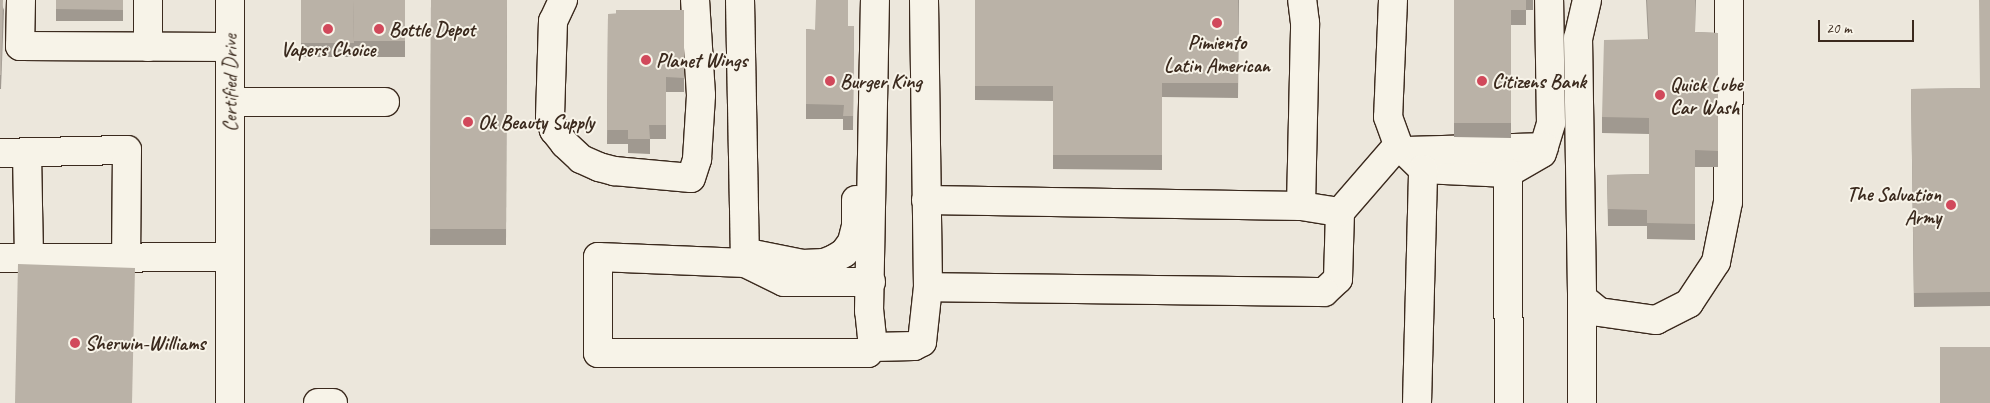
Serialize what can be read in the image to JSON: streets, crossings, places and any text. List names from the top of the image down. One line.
{"streets":{"street":["Certified Drive"]},"places":["Pimiento Latin American","Vapers Choice","Bottle Depot","Planet Wings","Burger King","Citizens Bank","Quick Lube Car Wash","Ok Beauty Supply","The Salvation Army","Sherwin-Williams"],"scale_bar":"20 m"}
